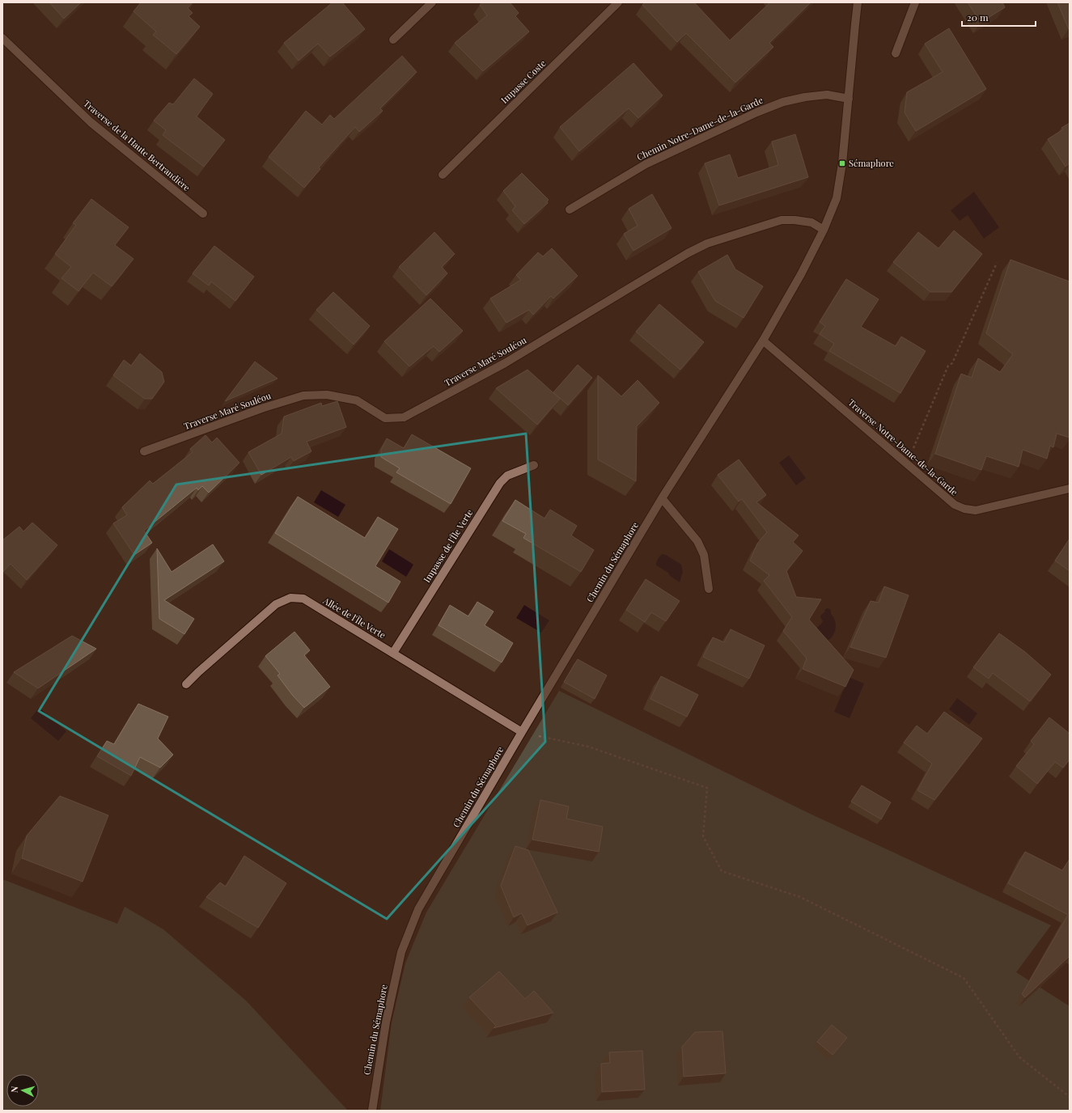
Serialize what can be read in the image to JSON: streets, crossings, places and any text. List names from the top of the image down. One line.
{"streets":{"street":["Impasse Coste","Chemin Notre-Dame-de-la-Garde","Traverse de la Haute Bertrandière","Traverse Maré Souléou","Traverse Notre-Dame-de-la-Garde","Impasse de l'Île Verte","Chemin du Sémaphore","Allée de l'Île Verte"]},"crossings":[["Traverse Notre-Dame-de-la-Garde","Chemin du Sémaphore"],["Impasse de l'Île Verte","Allée de l'Île Verte"],["Chemin du Sémaphore","Allée de l'Île Verte"]],"places":{"transit":["Sémaphore"]},"scale_bar":"20 m","north":"left"}
